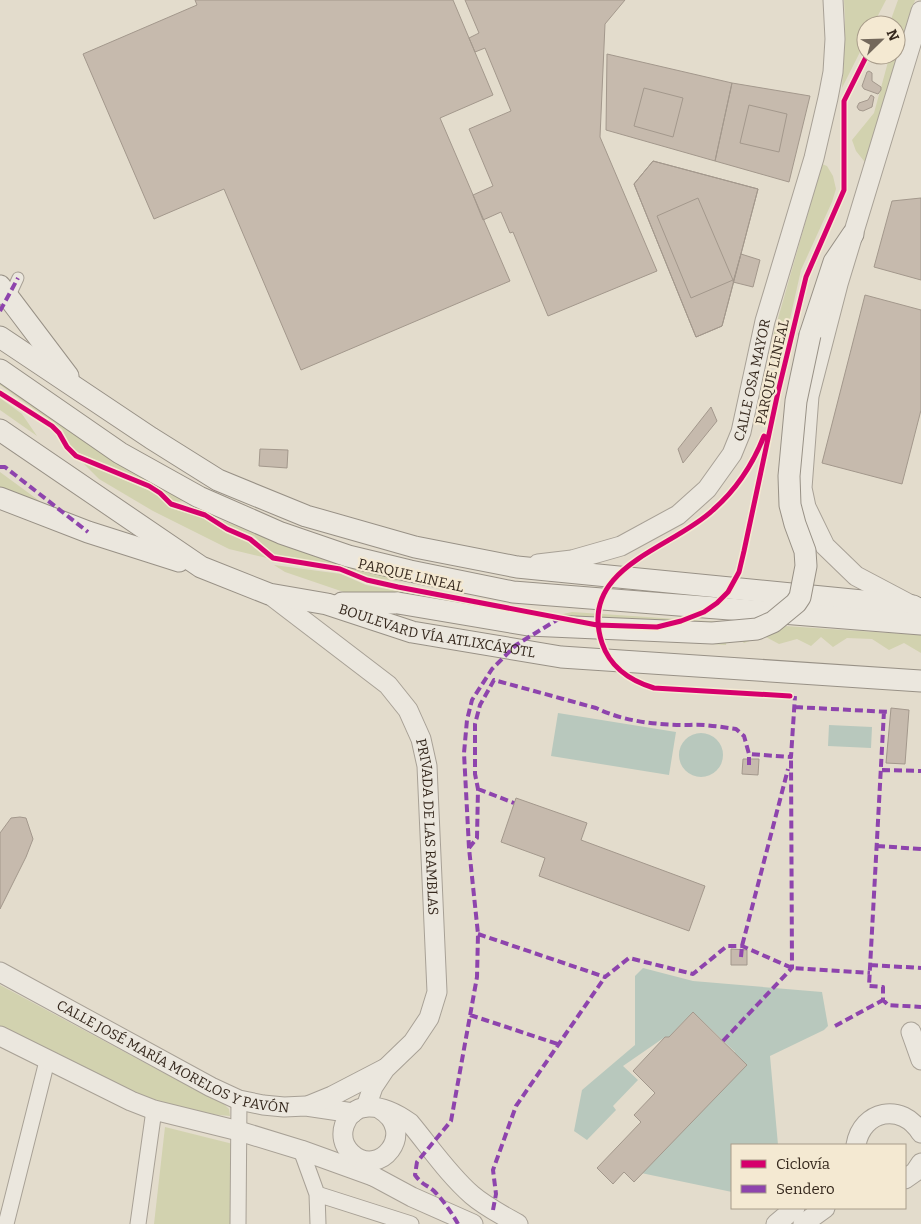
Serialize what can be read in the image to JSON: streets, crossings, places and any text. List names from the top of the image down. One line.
{"streets":{"main road":["BOULEVARD VÍA ATLIXCÁYOTL"],"street":["CALLE OSA MAYOR","PRIVADA DE LAS RAMBLAS","CALLE JOSÉ MARÍA MORELOS Y PAVÓN"],"cycle path":["PARQUE LINEAL"]},"crossings":[["BOULEVARD VÍA ATLIXCÁYOTL","PRIVADA DE LAS RAMBLAS"],["PRIVADA DE LAS RAMBLAS","CALLE JOSÉ MARÍA MORELOS Y PAVÓN"]],"legend":["Ciclovía","Sendero"],"north":"top right"}
